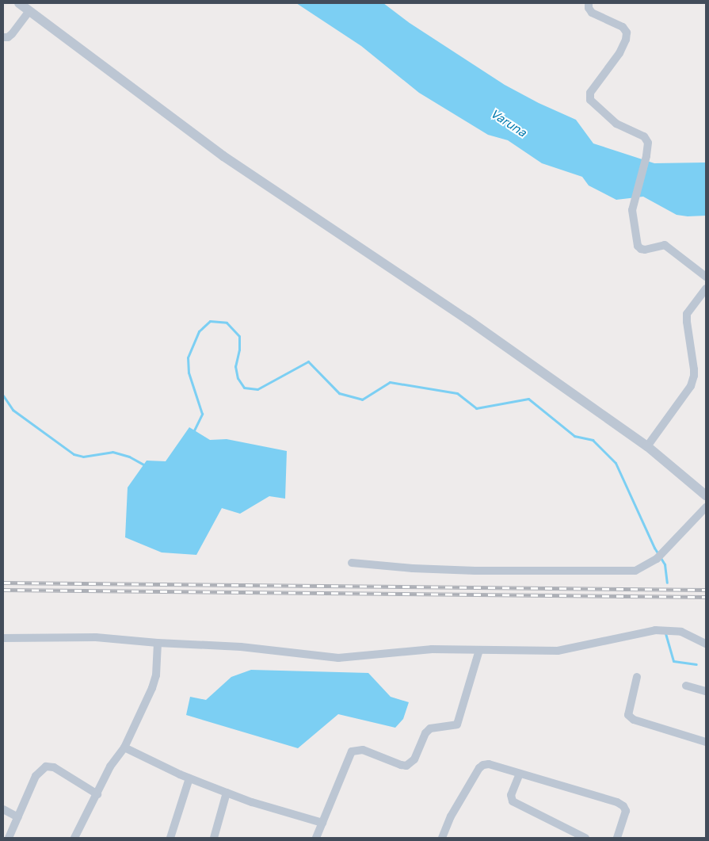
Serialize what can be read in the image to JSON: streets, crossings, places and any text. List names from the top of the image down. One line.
{"water":["Varuna"]}
